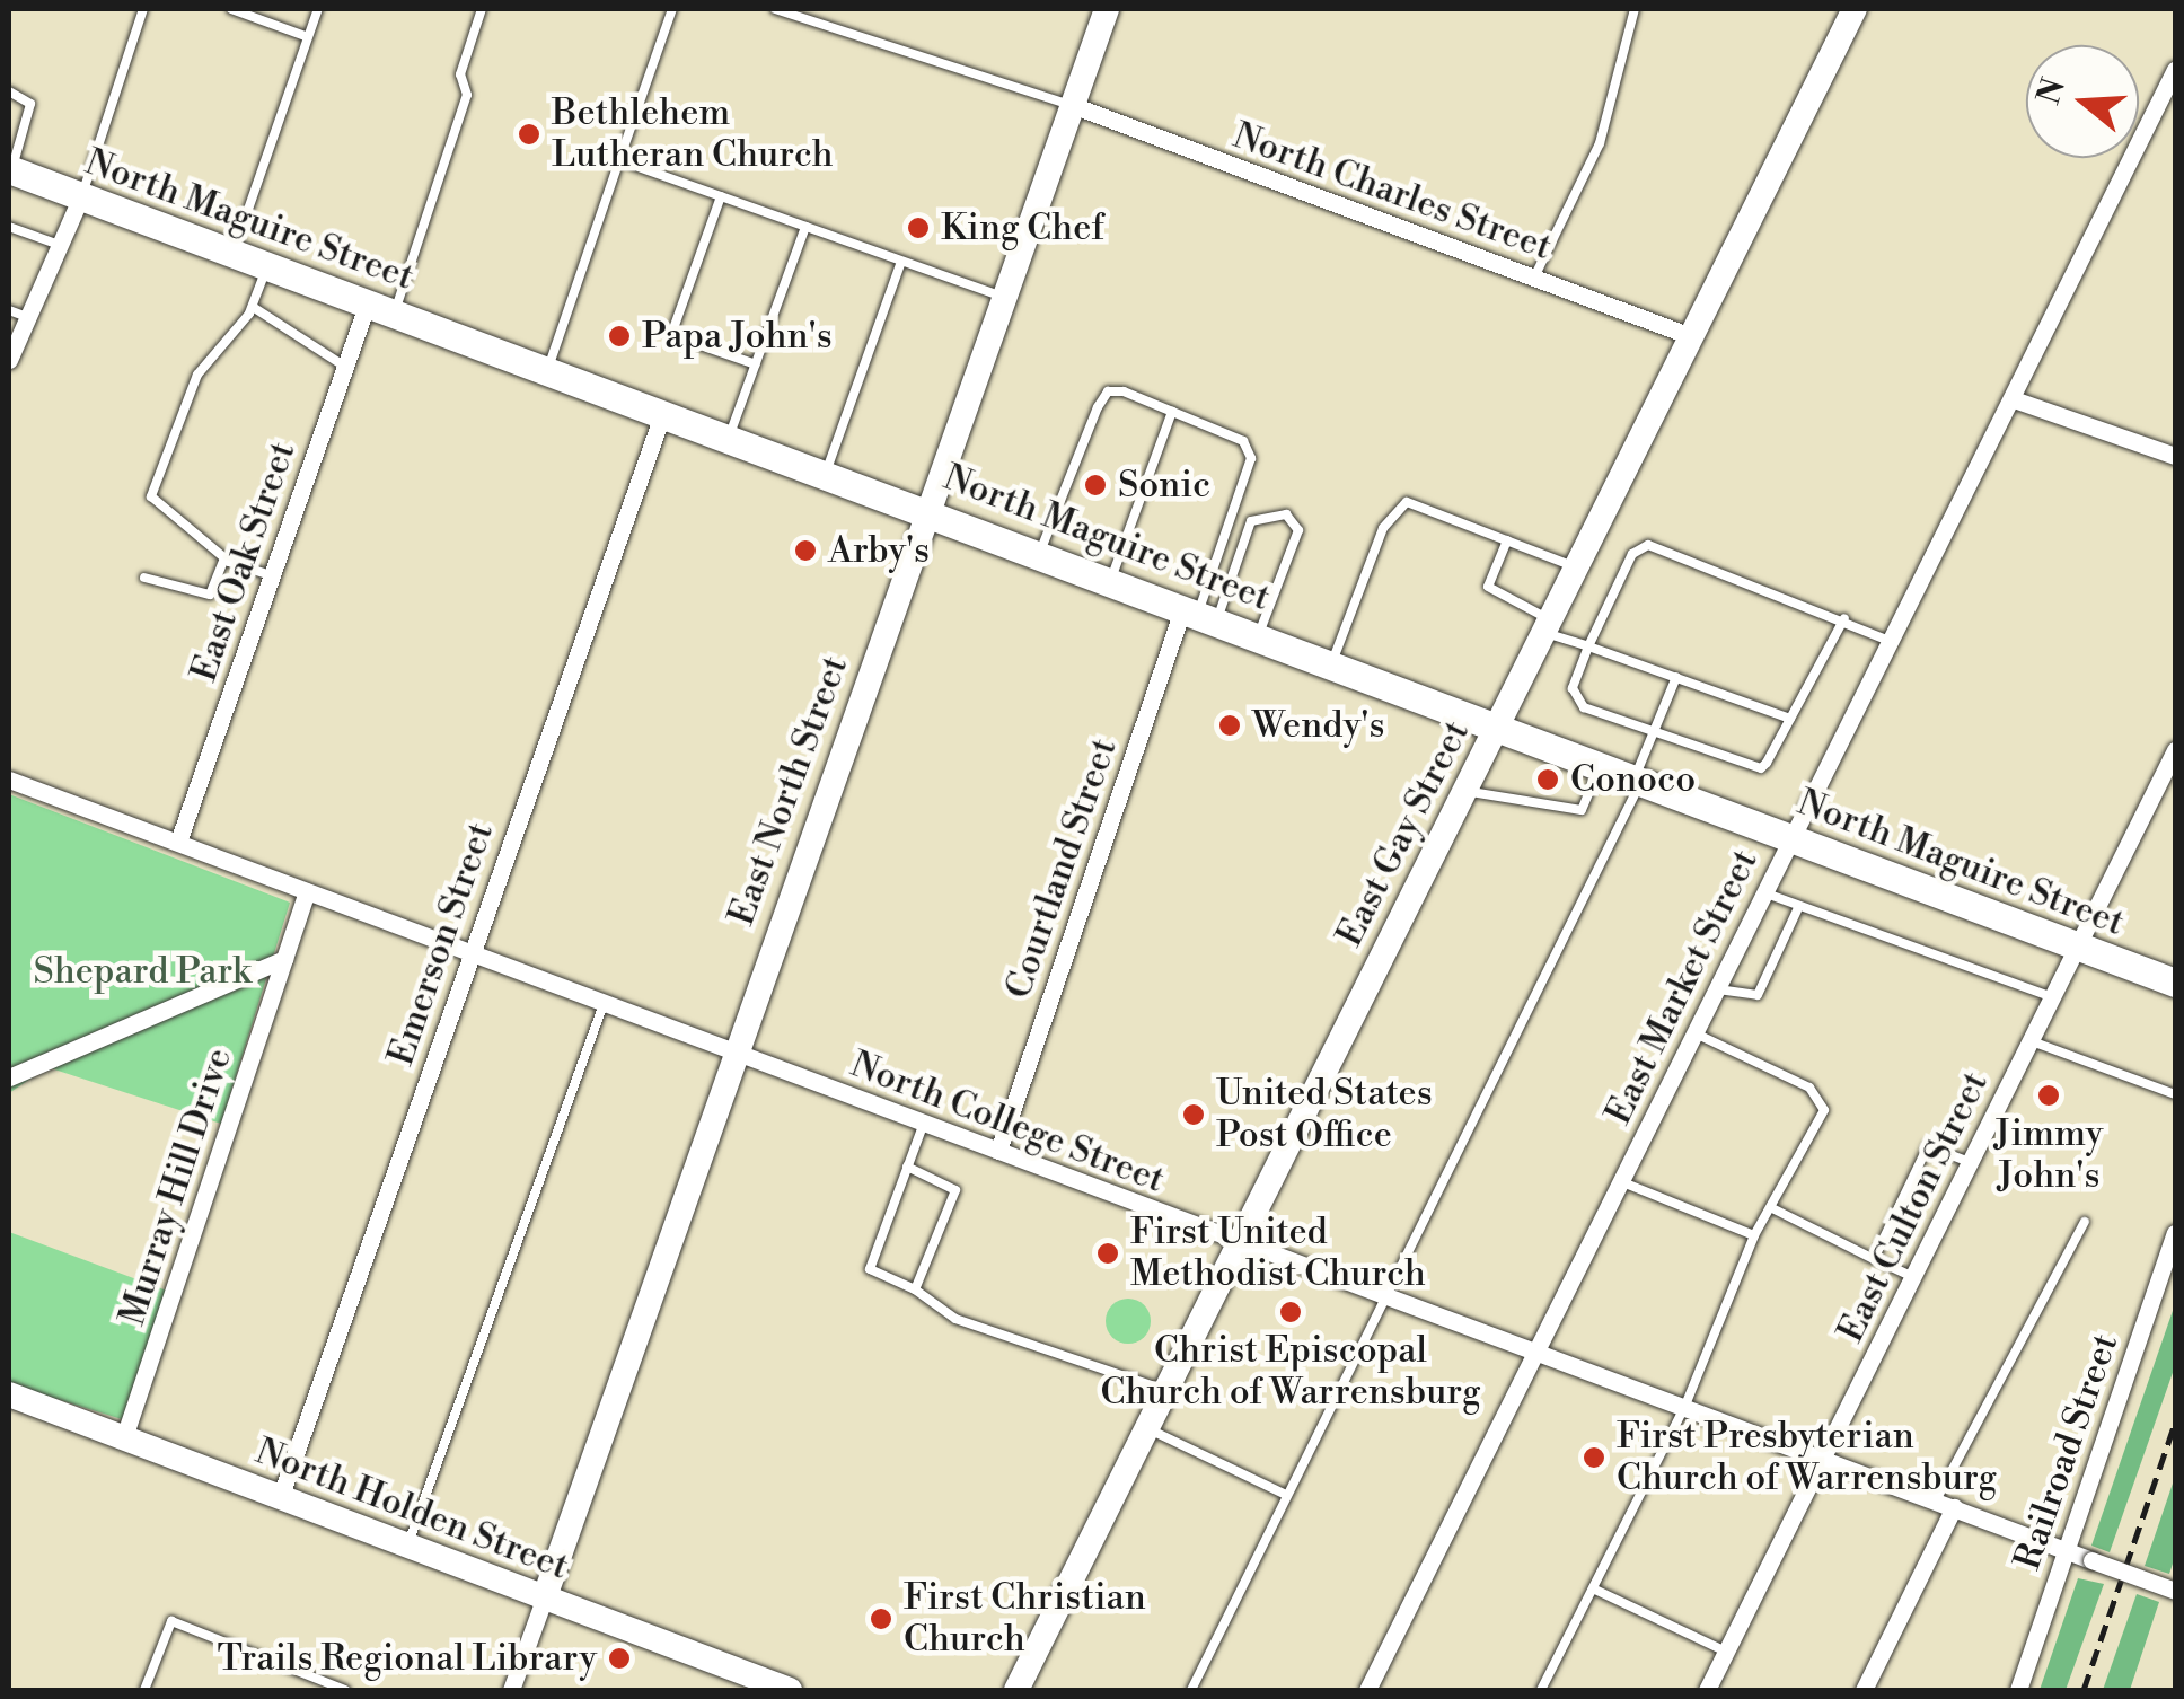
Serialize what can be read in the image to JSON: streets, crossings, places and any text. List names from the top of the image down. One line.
{"streets":{"main road":["North Maguire Street","East North Street","East Gay Street","North Holden Street"],"street":["North Charles Street","East Oak Street","Courtland Street","Emerson Street","East Market Street","North College Street","Murray Hill Drive","East Culton Street","Railroad Street"]},"crossings":[["North Charles Street","East North Street"],["North Charles Street","East Gay Street"],["North Maguire Street","East Oak Street"],["North Maguire Street","East North Street"],["North Maguire Street","East Gay Street"],["North Maguire Street","Courtland Street"],["North Maguire Street","Emerson Street"],["North Maguire Street","East Market Street"],["North Maguire Street","East Culton Street"],["East Oak Street","North College Street"],["East North Street","North College Street"],["East North Street","North Holden Street"],["East Gay Street","North College Street"],["Courtland Street","North College Street"],["Emerson Street","North College Street"],["Emerson Street","North Holden Street"],["East Market Street","North College Street"],["North College Street","Murray Hill Drive"],["North College Street","East Culton Street"],["North College Street","Railroad Street"],["Murray Hill Drive","North Holden Street"]],"parks":["Shepard Park"],"places":["Bethlehem Lutheran Church","King Chef","Papa John's","Sonic","Arby's","Wendy's","Conoco","Jimmy John's","United States Post Office","First United Methodist Church","Christ Episcopal Church of Warrensburg","First Presbyterian Church of Warrensburg","First Christian Church","Trails Regional Library"],"north":"left"}
